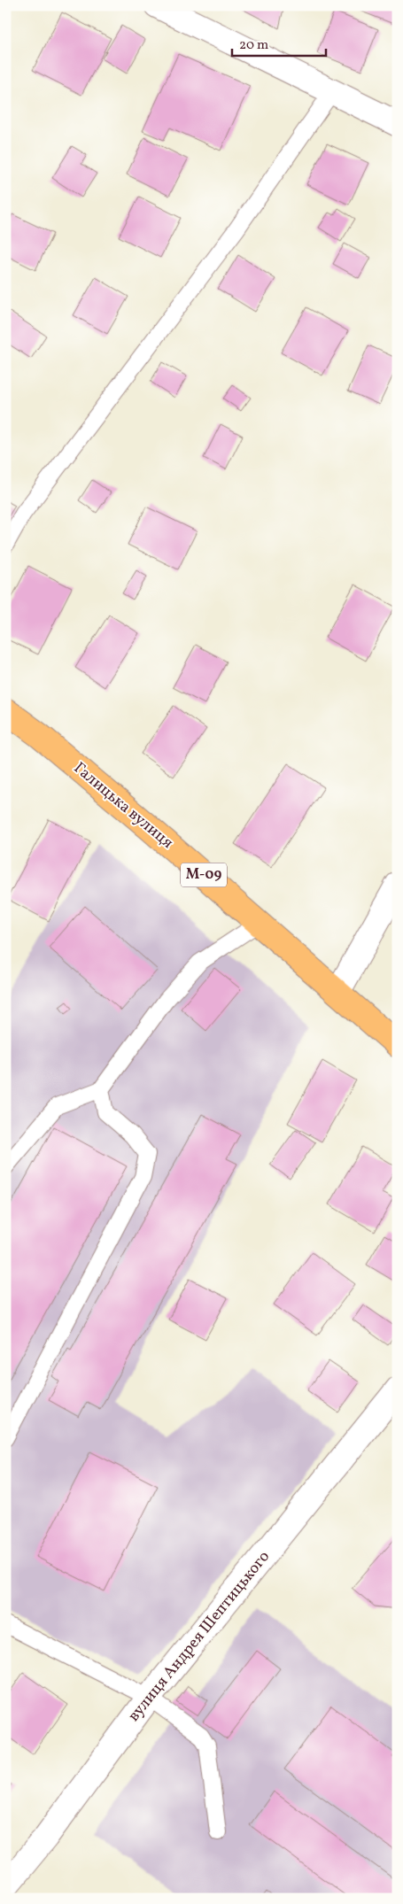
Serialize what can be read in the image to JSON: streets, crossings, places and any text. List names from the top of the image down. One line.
{"streets":{"main road":["Галицька вулиця","М-09"],"street":["вулиця Андрея Шептицького"]},"scale_bar":"20 m"}
